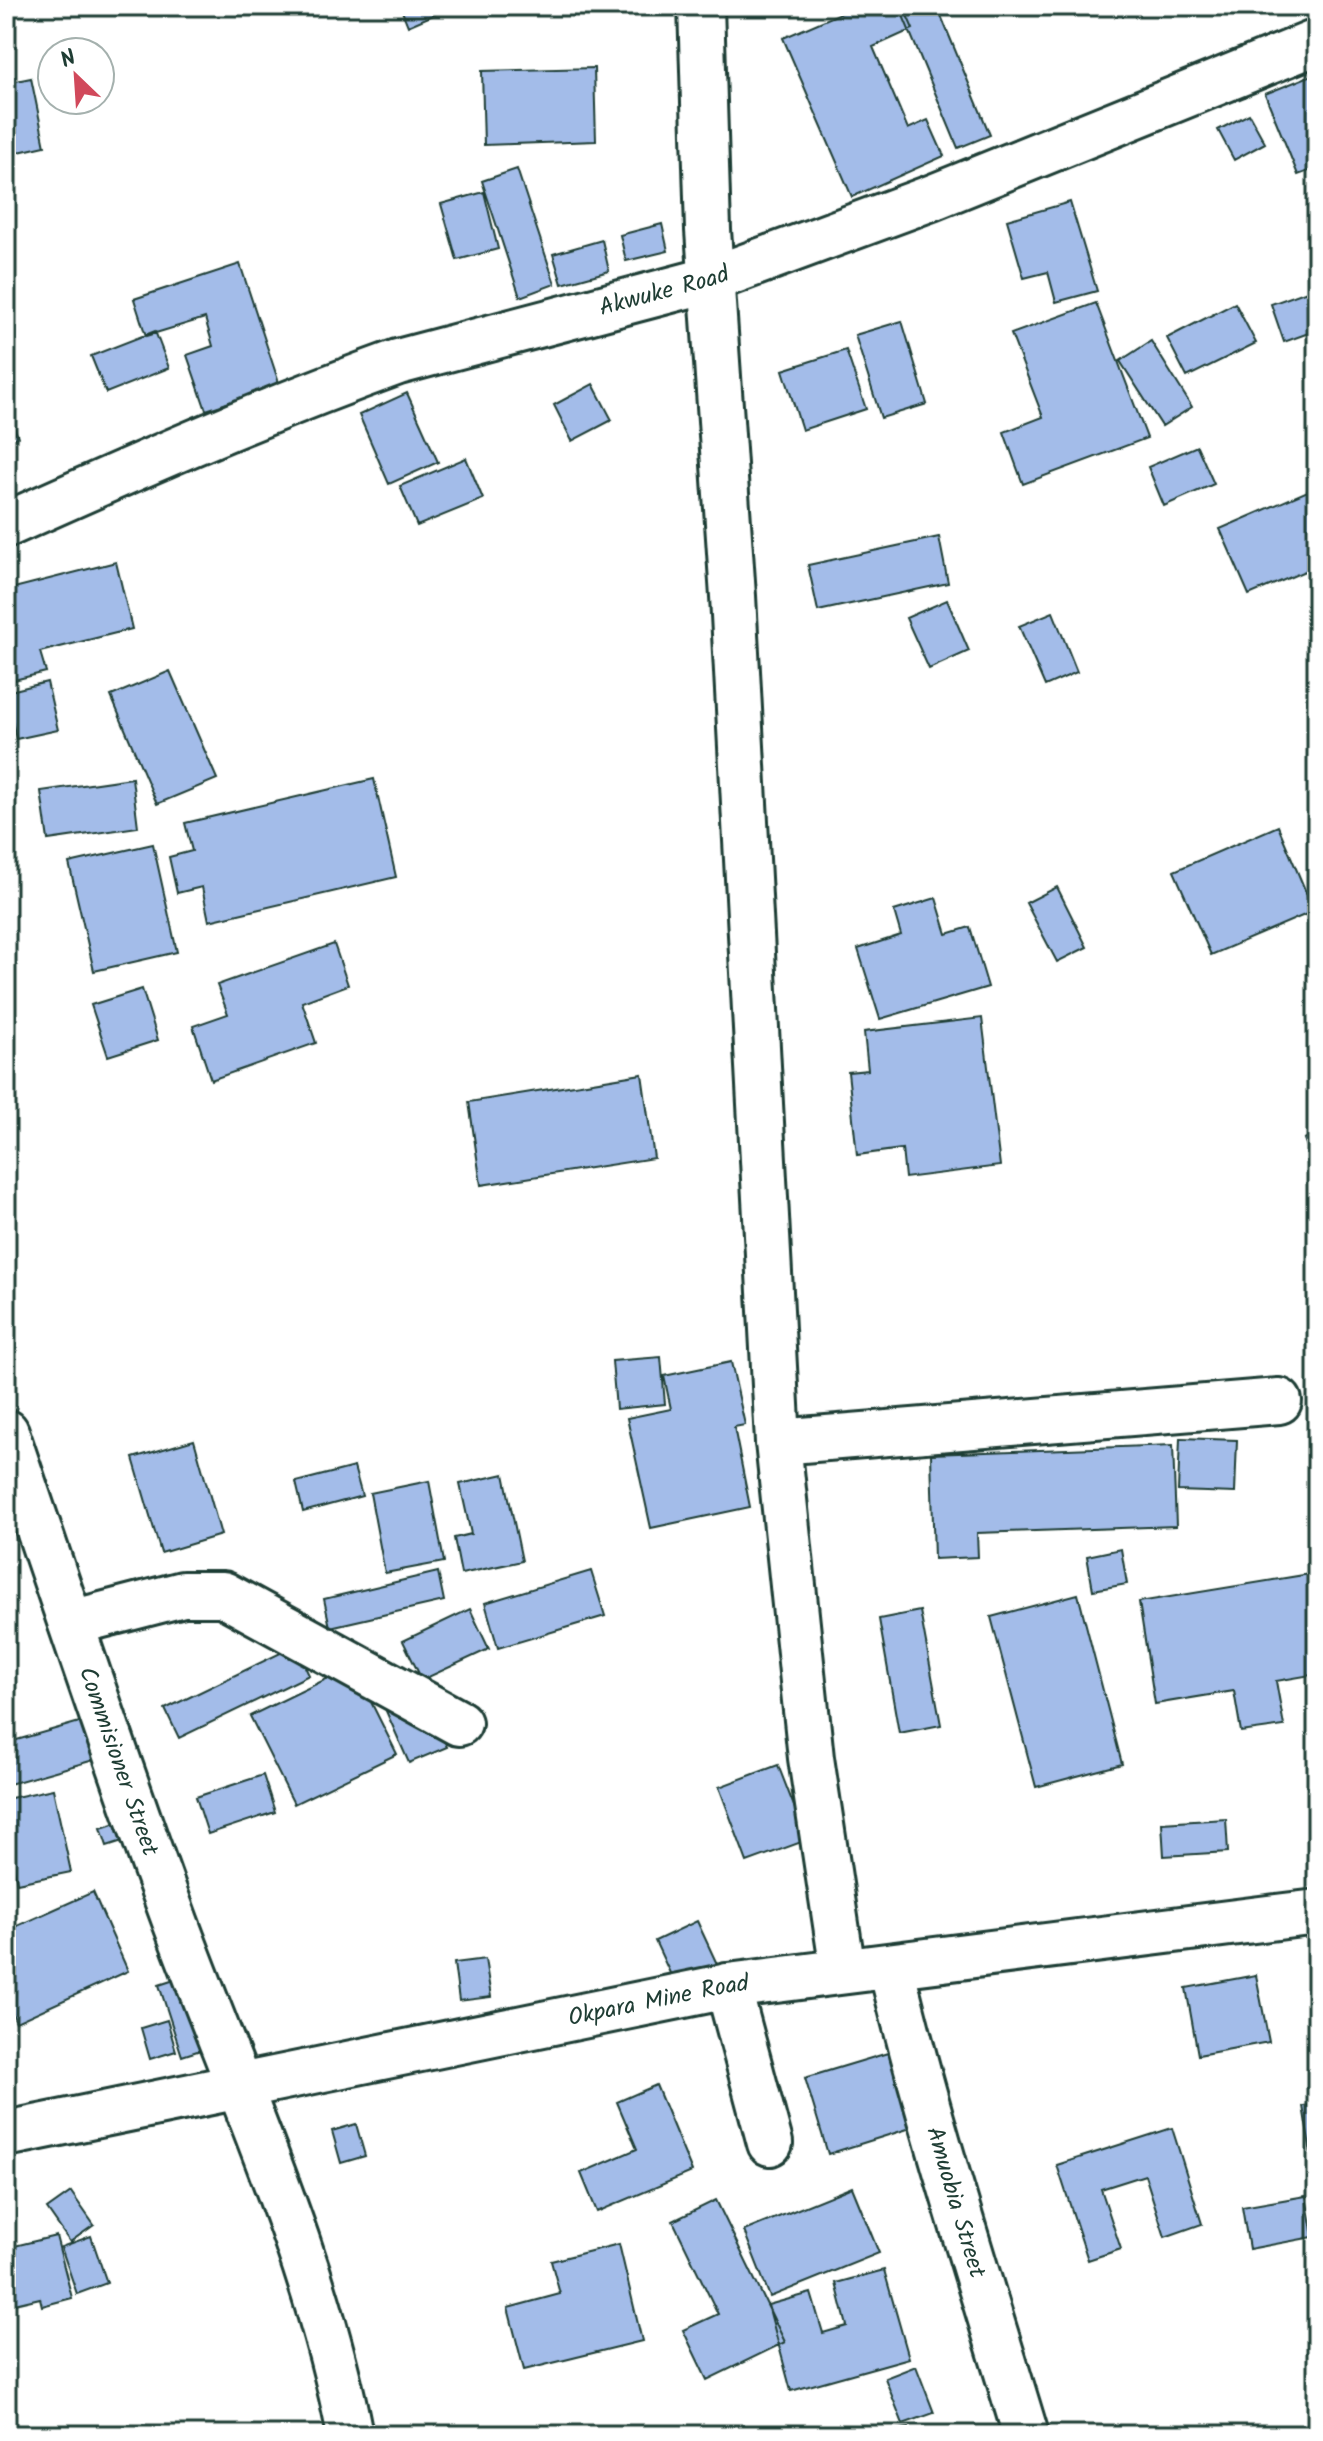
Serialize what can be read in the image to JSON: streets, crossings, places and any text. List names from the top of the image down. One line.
{"streets":{"street":["Akwuke Road","Commisioner Street","Okpara Mine Road","Amuobia Street"]},"crossings":[["Commisioner Street","Okpara Mine Road"],["Okpara Mine Road","Amuobia Street"]],"north":"top left"}
